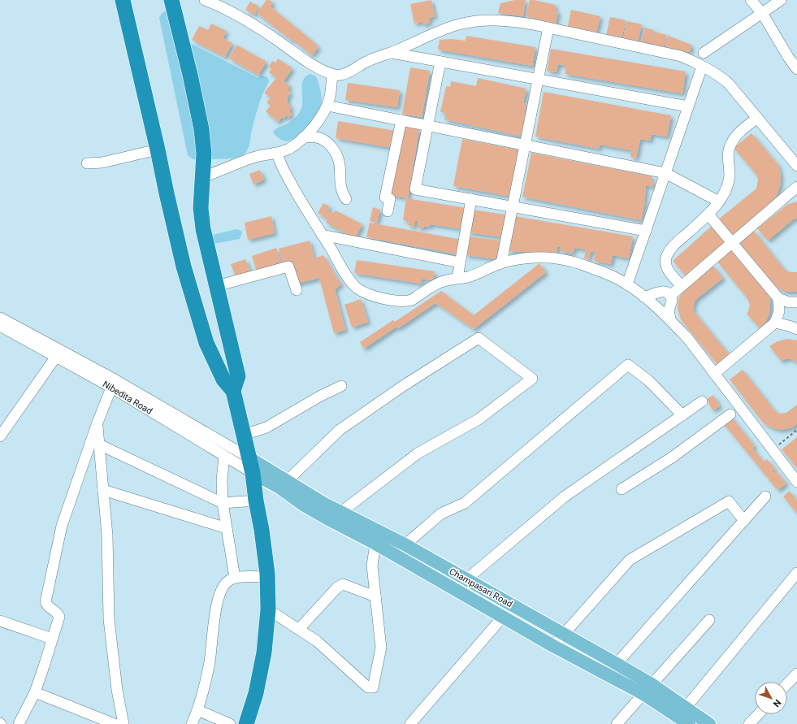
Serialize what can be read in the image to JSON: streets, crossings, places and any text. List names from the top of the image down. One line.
{"streets":{"main road":["Champasari Road"],"street":["Nibedita Road"]},"crossings":[["Nibedita Road","Champasari Road"]],"north":"bottom right"}
